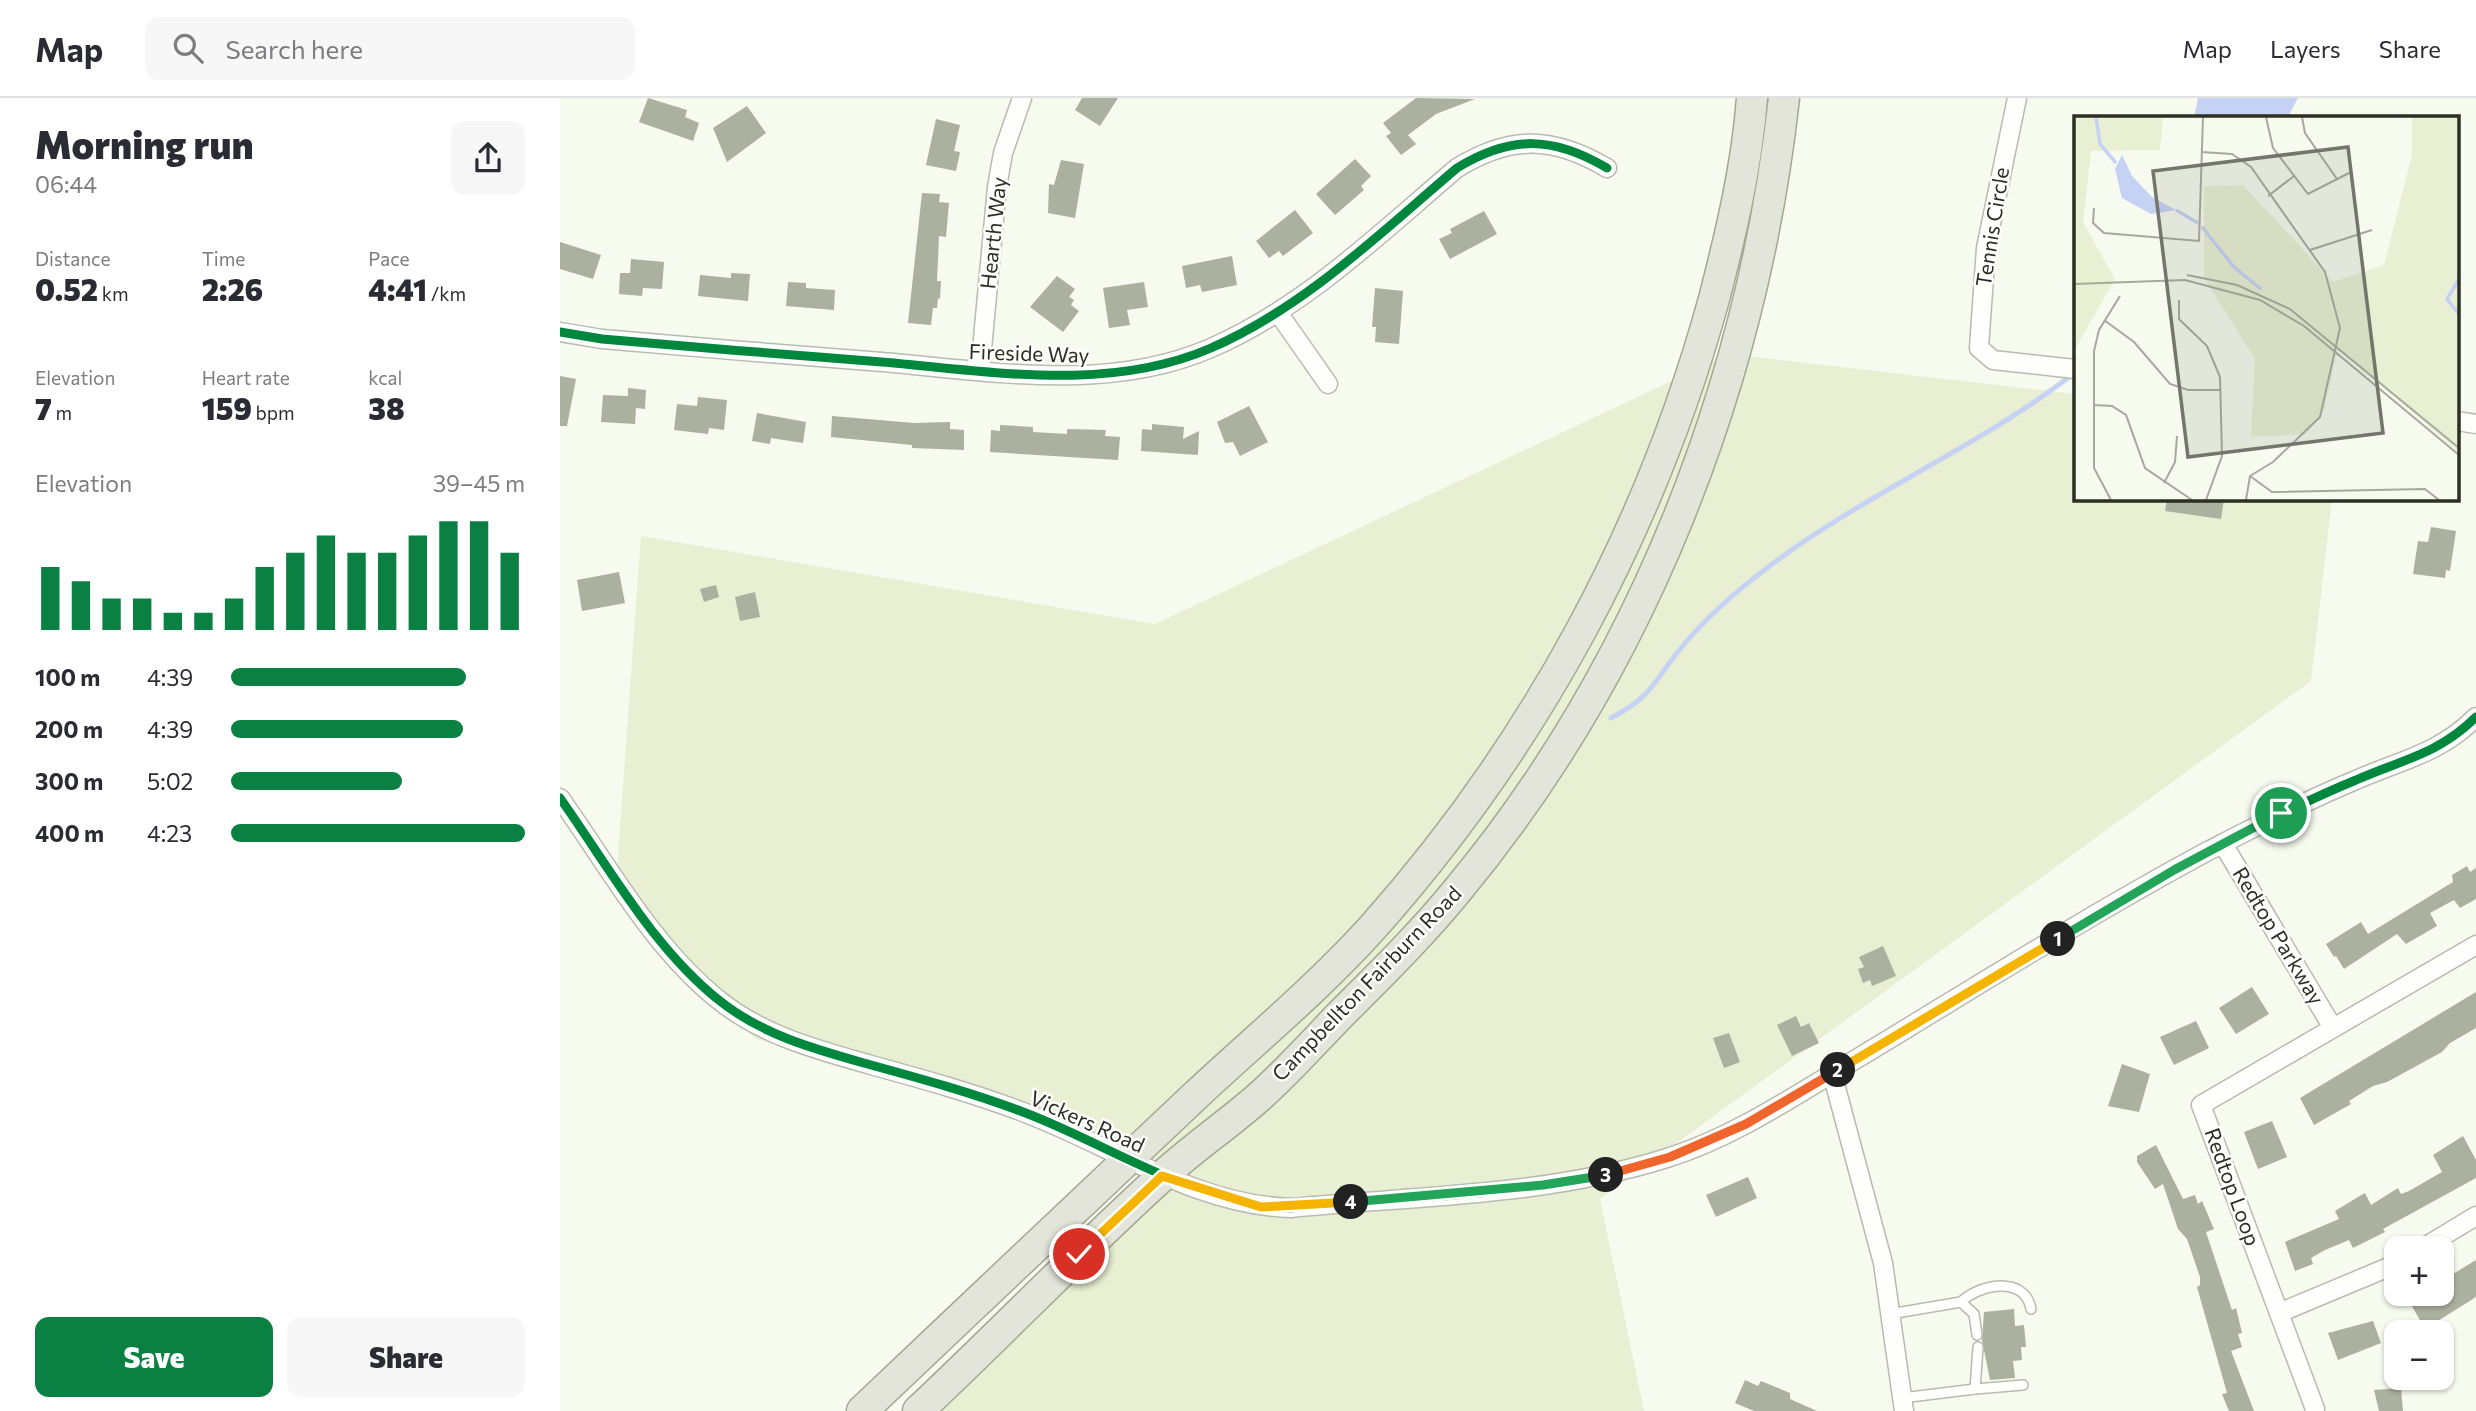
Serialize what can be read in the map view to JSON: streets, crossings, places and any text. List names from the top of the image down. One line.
{"streets":{"main road":["Campbellton Fairburn Road"],"street":["Tennis Circle","Hearth Way","Fireside Way","Redtop Parkway","Vickers Road","Redtop Loop"]},"crossings":[["Hearth Way","Fireside Way"],["Redtop Parkway","Vickers Road"],["Redtop Parkway","Redtop Loop"],["Campbellton Fairburn Road","Vickers Road"]],"page":{"header":"Map","search":"Search here","nav":["Map","Layers","Share"],"heading":["Morning run","06:44"],"stats":[["Distance","0.52 km"],["Time","2:26"],["Pace","4:41 /km"],["Elevation","7 m"],["Heart rate","159 bpm"],["kcal","38"]],"chart":["Elevation","39–45 m"],"list":[{"name":"100 m","note":"4:39"},{"name":"200 m","note":"4:39"},{"name":"300 m","note":"5:02"},{"name":"400 m","note":"4:23"}],"pins":["1","2","3","4"],"map_buttons":["+","−"],"buttons":["Save","Share"]}}
